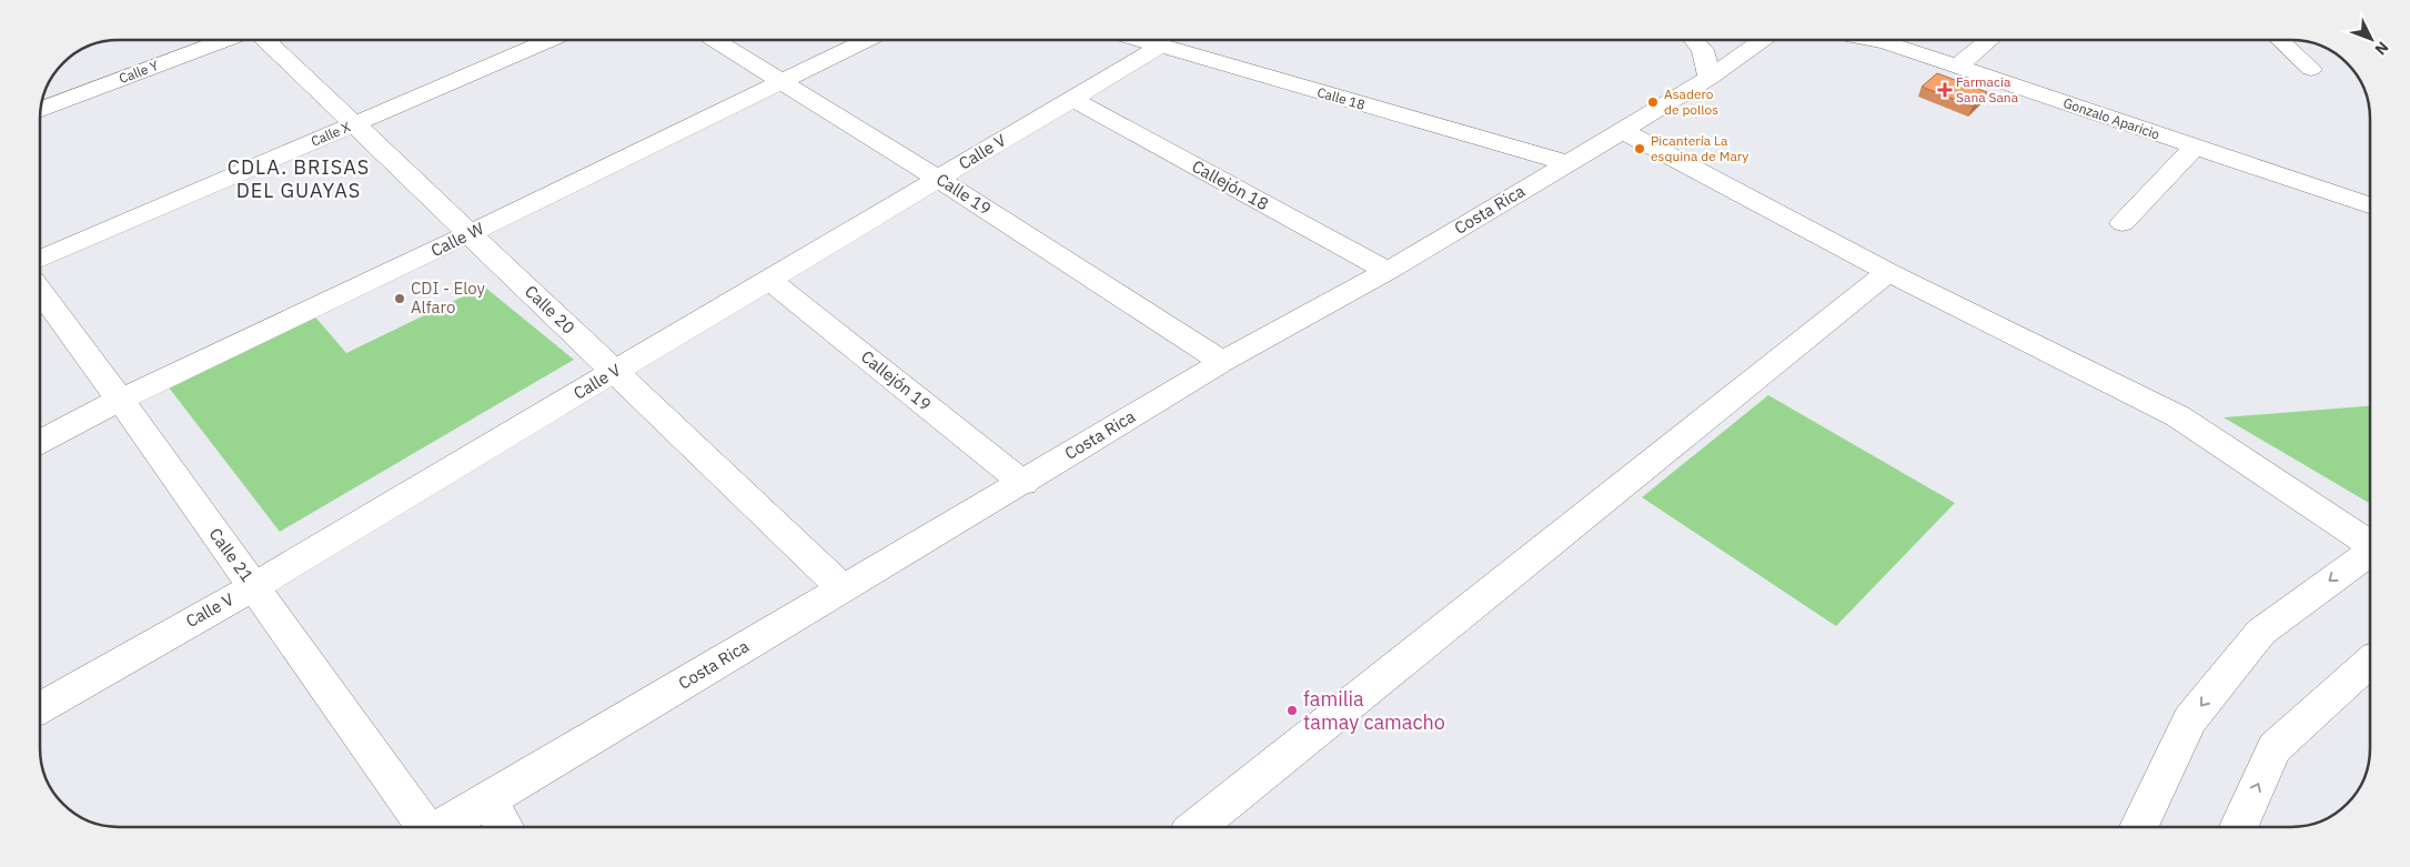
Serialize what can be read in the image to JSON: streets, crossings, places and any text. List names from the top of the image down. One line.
{"streets":{"street":["Calle Y","Calle 18","Gonzalo Aparicio","Calle X","Calle V","Callejón 18","Calle 19","Costa Rica","Calle W","Calle 20","Callejón 19","Calle 21"]},"crossings":[["Calle 18","Calle V"],["Calle 18","Costa Rica"],["Calle X","Calle 20"],["Calle V","Callejón 18"],["Calle V","Calle 19"],["Calle V","Calle 20"],["Calle V","Callejón 19"],["Calle V","Calle 21"],["Callejón 18","Costa Rica"],["Calle 19","Costa Rica"],["Calle 19","Calle W"],["Costa Rica","Calle 20"],["Costa Rica","Callejón 19"],["Calle W","Calle 20"],["Calle W","Calle 21"]],"districts":["CDLA. BRISAS DEL GUAYAS"],"places":{"health":["Farmacia Sana Sana"],"other":["Asadero de pollos","Picantería La esquina de Mary","CDI - Eloy Alfaro","familia tamay camacho"]},"north":"bottom right"}
